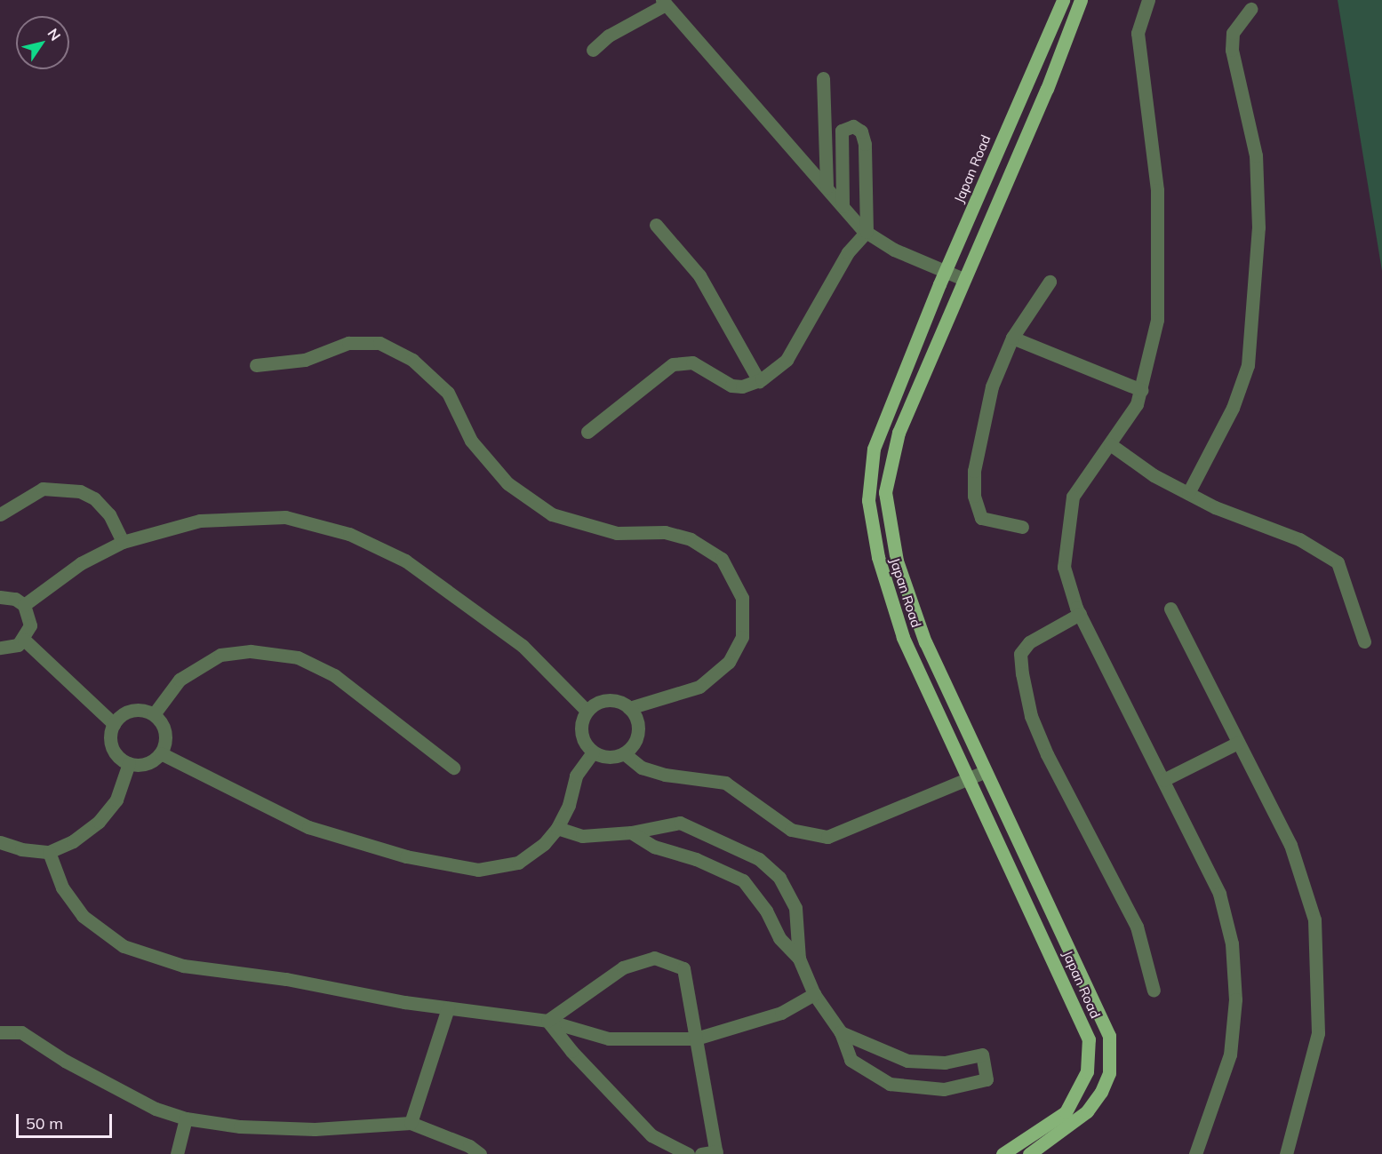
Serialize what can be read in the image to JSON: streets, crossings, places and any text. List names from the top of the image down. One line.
{"streets":{"main road":["Japan Road"]},"scale_bar":"50 m","north":"top right"}
